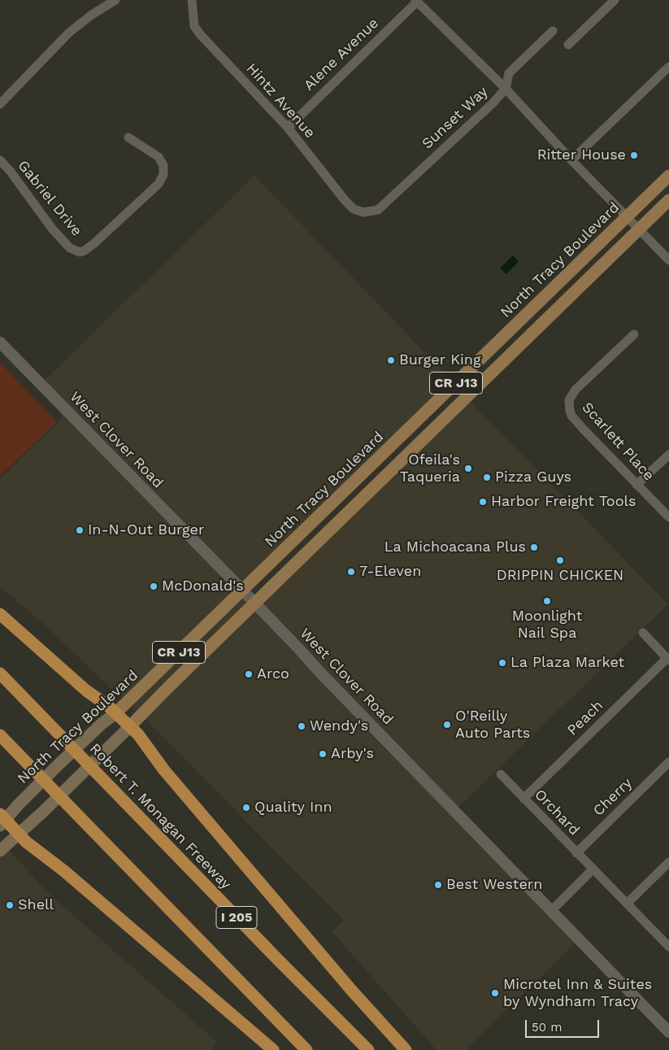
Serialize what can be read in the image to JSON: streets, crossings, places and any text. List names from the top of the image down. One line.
{"streets":{"highway":["Robert T. Monagan Freeway","I 205"],"main road":["North Tracy Boulevard","CR J13"],"street":["Alene Avenue","Hintz Avenue","Sunset Way","Gabriel Drive","West Clover Road","Scarlett Place","Peach","Cherry","Orchard"]},"crossings":[["Alene Avenue","Hintz Avenue"],["Hintz Avenue","Sunset Way"],["North Tracy Boulevard","West Clover Road"],["CR J13","West Clover Road"],["Peach","Orchard"],["Cherry","Orchard"]],"places":["Ritter House","Burger King","Ofeila's Taqueria","Pizza Guys","Harbor Freight Tools","In-N-Out Burger","La Michoacana Plus","DRIPPIN CHICKEN","7-Eleven","McDonald's","Moonlight Nail Spa","La Plaza Market","Arco","O'Reilly Auto Parts","Wendy's","Arby's","Quality Inn","Best Western","Shell","Microtel Inn & Suites by Wyndham Tracy"],"scale_bar":"50 m"}
